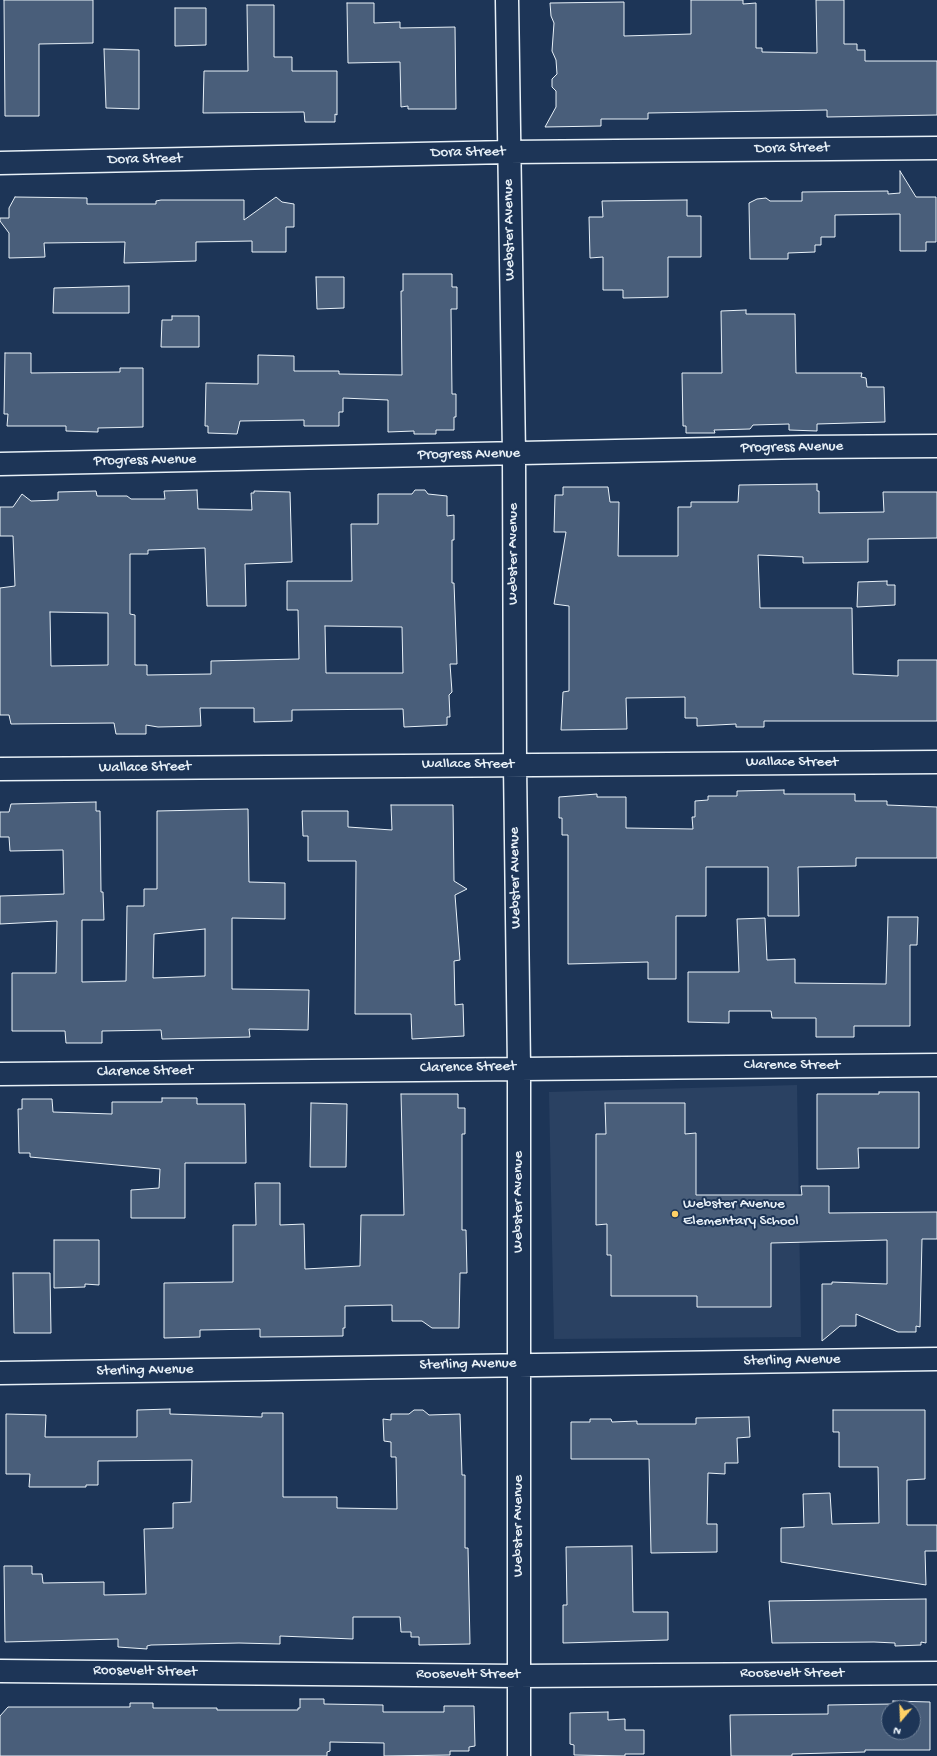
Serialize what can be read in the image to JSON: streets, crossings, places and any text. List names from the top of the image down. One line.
{"streets":{"street":["Dora Street","Webster Avenue","Progress Avenue","Wallace Street","Clarence Street","Sterling Avenue","Roosevelt Street"]},"crossings":[["Dora Street","Webster Avenue"],["Webster Avenue","Progress Avenue"],["Webster Avenue","Wallace Street"],["Webster Avenue","Clarence Street"],["Webster Avenue","Sterling Avenue"],["Webster Avenue","Roosevelt Street"]],"places":["Webster Avenue Elementary School"],"north":"bottom"}
